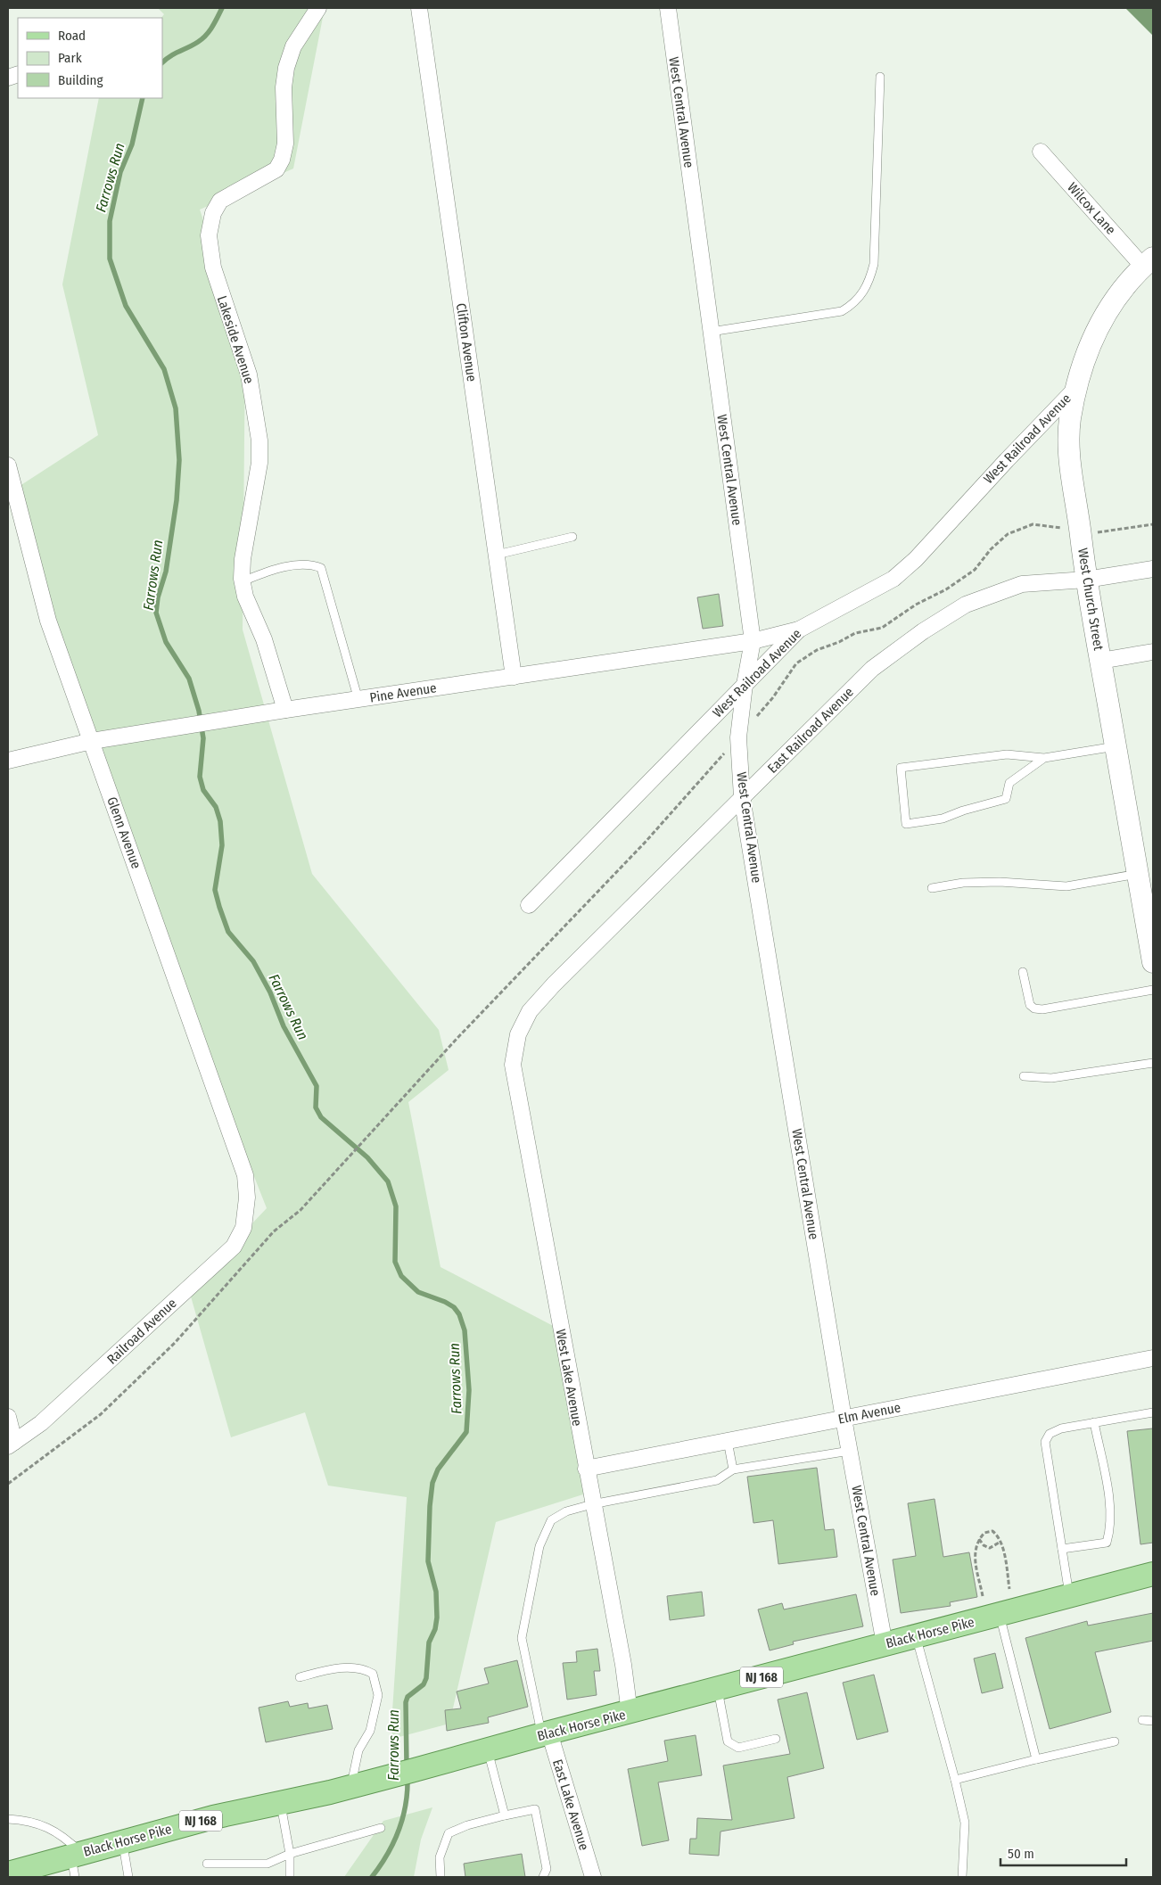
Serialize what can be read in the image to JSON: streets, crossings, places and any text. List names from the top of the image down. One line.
{"streets":{"main road":["West Church Street","Black Horse Pike","NJ 168"],"street":["West Central Avenue","Wilcox Lane","Lakeside Avenue","Clifton Avenue","West Railroad Avenue","Pine Avenue","East Railroad Avenue","Glenn Avenue","Railroad Avenue","West Lake Avenue","Elm Avenue","East Lake Avenue"]},"crossings":[["West Central Avenue","West Railroad Avenue"],["West Central Avenue","Pine Avenue"],["West Central Avenue","East Railroad Avenue"],["West Central Avenue","Elm Avenue"],["West Central Avenue","Black Horse Pike"],["Wilcox Lane","West Church Street"],["Lakeside Avenue","Pine Avenue"],["Clifton Avenue","Pine Avenue"],["West Railroad Avenue","West Church Street"],["West Railroad Avenue","Pine Avenue"],["West Church Street","East Railroad Avenue"],["Pine Avenue","Glenn Avenue"],["East Railroad Avenue","West Lake Avenue"],["Glenn Avenue","Railroad Avenue"],["West Lake Avenue","Elm Avenue"],["West Lake Avenue","Black Horse Pike"],["Black Horse Pike","East Lake Avenue"]],"water":["Farrows Run"],"legend":["Road","Park","Building"],"scale_bar":"50 m"}
